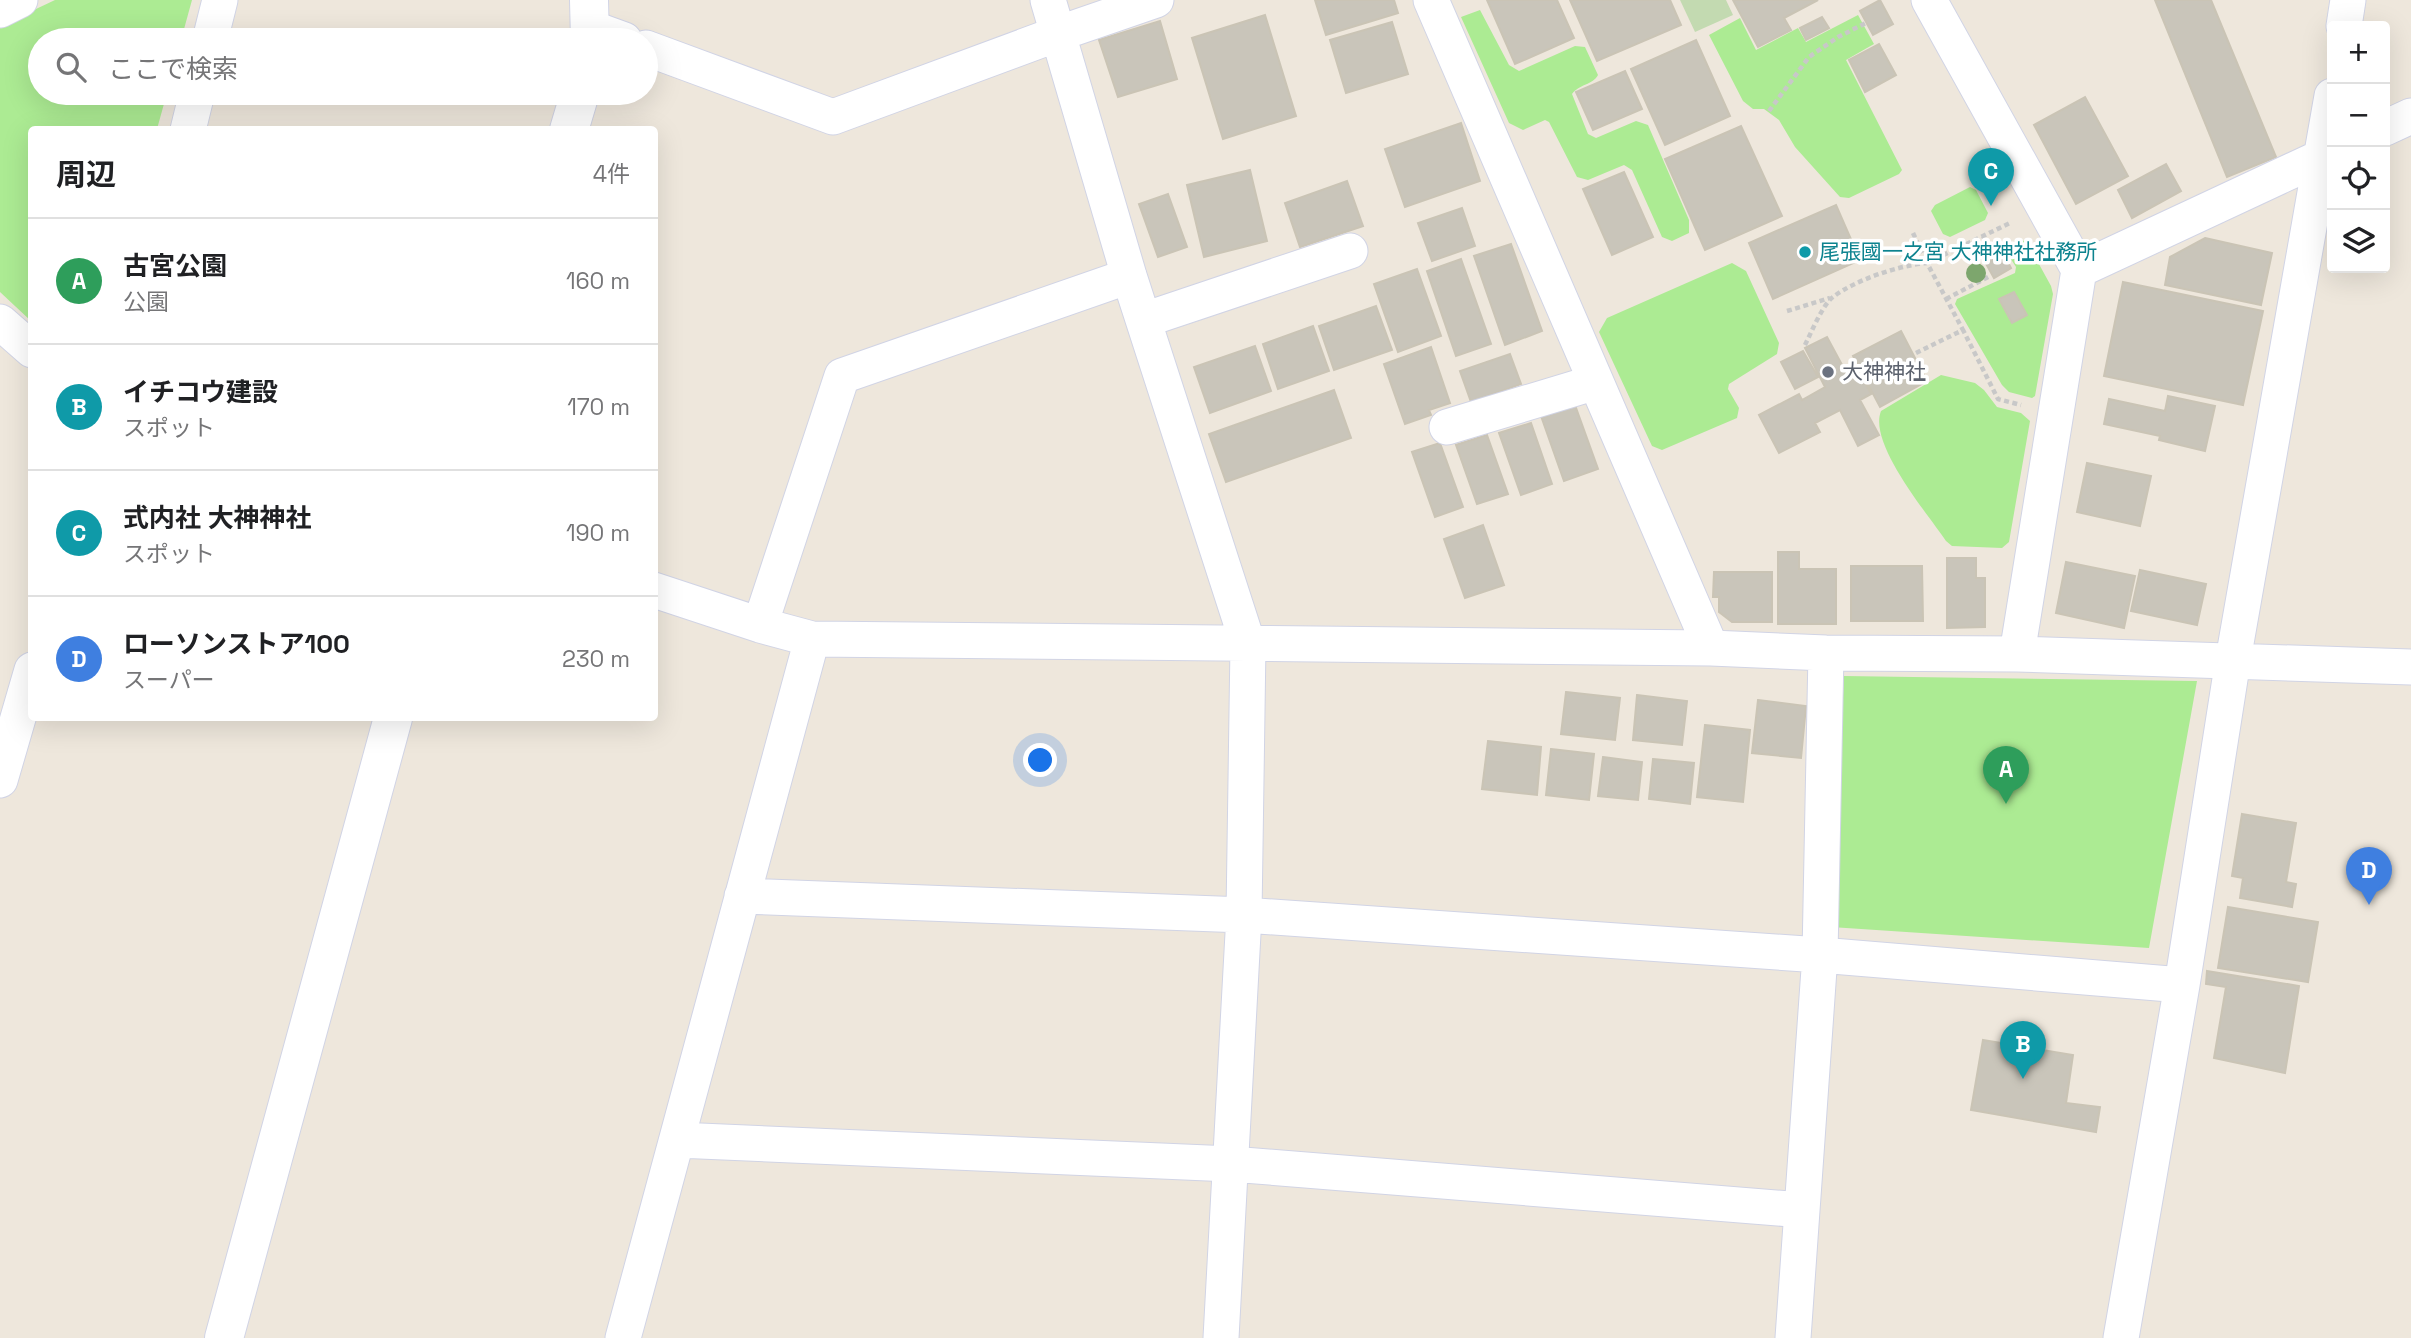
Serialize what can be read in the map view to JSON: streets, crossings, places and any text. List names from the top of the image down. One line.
{"places":["尾張國一之宮 大神神社社務所","大神神社"],"page":{"map_buttons":["+","−"],"search":"ここで検索","heading":["周辺","4件"],"pins":["C","A","D","B"],"list":[{"mark":"A","name":"古宮公園","note":"公園","value":"160 m"},{"mark":"B","name":"イチコウ建設","note":"スポット","value":"170 m"},{"mark":"C","name":"式内社 大神神社","note":"スポット","value":"190 m"},{"mark":"D","name":"ローソンストア100","note":"スーパー","value":"230 m"}]}}
